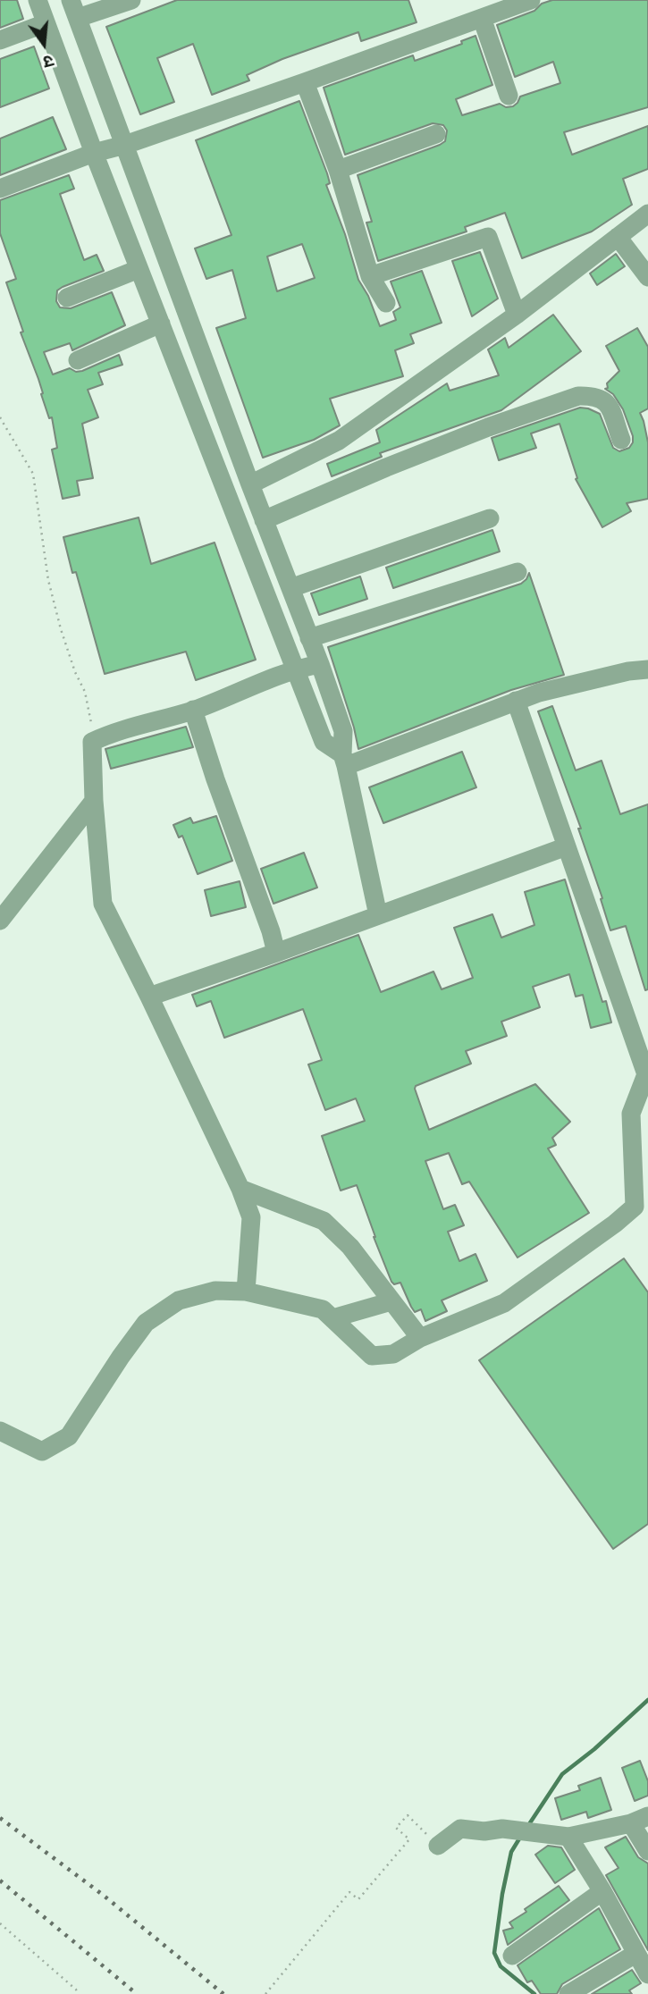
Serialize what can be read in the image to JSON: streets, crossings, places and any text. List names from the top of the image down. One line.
{"north":"bottom"}
